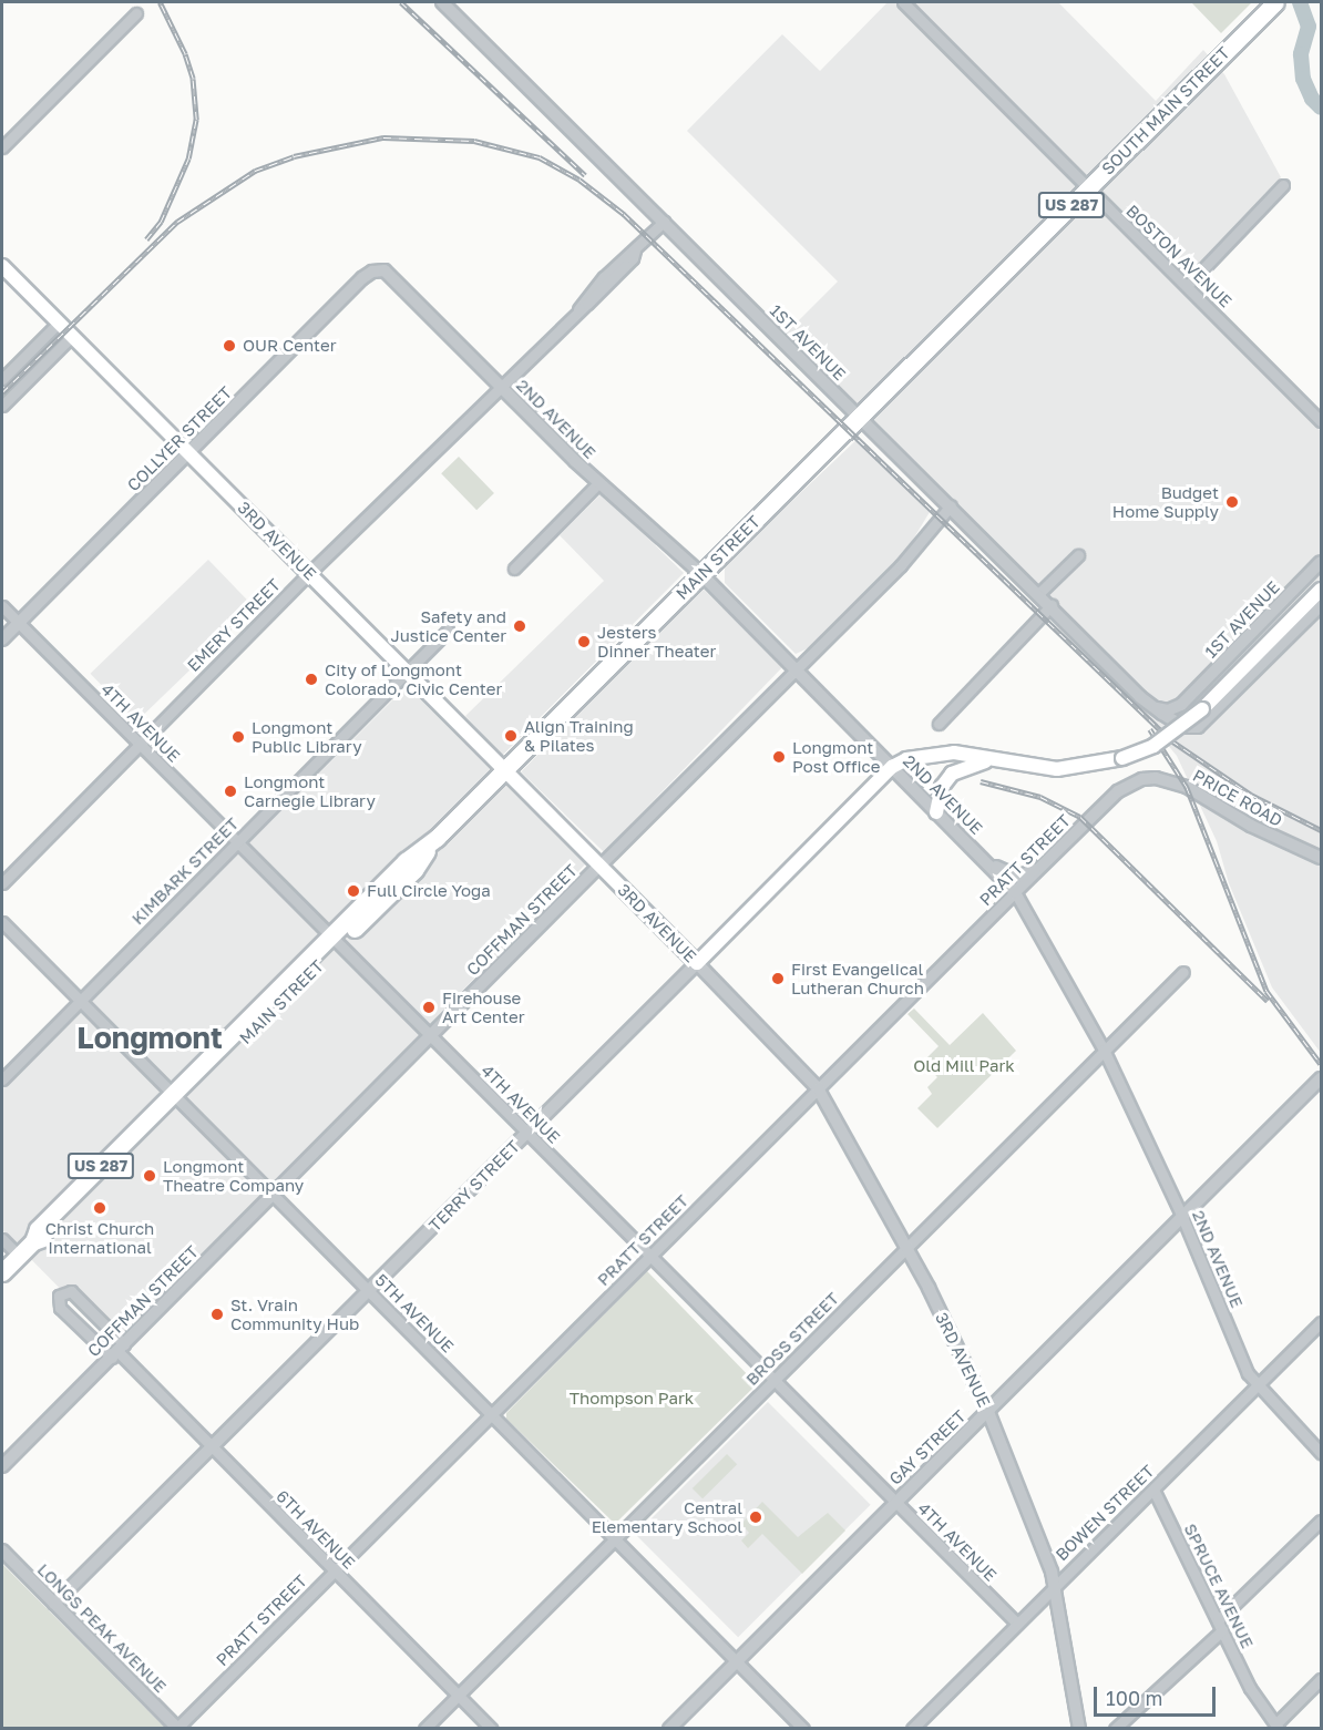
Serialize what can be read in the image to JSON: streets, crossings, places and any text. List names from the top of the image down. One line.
{"streets":{"highway":["SOUTH MAIN STREET","US 287","MAIN STREET"],"main road":["3RD AVENUE","TERRY STREET"],"street":["BOSTON AVENUE","1ST AVENUE","2ND AVENUE","COLLYER STREET","EMERY STREET","4TH AVENUE","PRICE ROAD","PRATT STREET","KIMBARK STREET","COFFMAN STREET","5TH AVENUE","BROSS STREET","GAY STREET","BOWEN STREET","6TH AVENUE","SPRUCE AVENUE","LONGS PEAK AVENUE"]},"crossings":[["SOUTH MAIN STREET","BOSTON AVENUE"],["SOUTH MAIN STREET","1ST AVENUE"],["SOUTH MAIN STREET","MAIN STREET"],["1ST AVENUE","MAIN STREET"],["1ST AVENUE","EMERY STREET"],["1ST AVENUE","COFFMAN STREET"],["2ND AVENUE","COLLYER STREET"],["2ND AVENUE","MAIN STREET"],["2ND AVENUE","EMERY STREET"],["2ND AVENUE","PRATT STREET"],["2ND AVENUE","COFFMAN STREET"],["2ND AVENUE","TERRY STREET"],["2ND AVENUE","BROSS STREET"],["2ND AVENUE","GAY STREET"],["2ND AVENUE","BOWEN STREET"],["COLLYER STREET","3RD AVENUE"],["COLLYER STREET","4TH AVENUE"],["3RD AVENUE","MAIN STREET"],["3RD AVENUE","EMERY STREET"],["3RD AVENUE","PRATT STREET"],["3RD AVENUE","KIMBARK STREET"],["3RD AVENUE","COFFMAN STREET"],["3RD AVENUE","TERRY STREET"],["3RD AVENUE","BROSS STREET"],["3RD AVENUE","GAY STREET"],["3RD AVENUE","BOWEN STREET"],["MAIN STREET","4TH AVENUE"],["MAIN STREET","5TH AVENUE"],["EMERY STREET","4TH AVENUE"],["4TH AVENUE","PRATT STREET"],["4TH AVENUE","KIMBARK STREET"],["4TH AVENUE","COFFMAN STREET"],["4TH AVENUE","TERRY STREET"],["4TH AVENUE","BROSS STREET"],["4TH AVENUE","GAY STREET"],["4TH AVENUE","BOWEN STREET"],["PRICE ROAD","PRATT STREET"],["PRATT STREET","5TH AVENUE"],["PRATT STREET","6TH AVENUE"],["PRATT STREET","LONGS PEAK AVENUE"],["KIMBARK STREET","5TH AVENUE"],["COFFMAN STREET","5TH AVENUE"],["COFFMAN STREET","6TH AVENUE"],["TERRY STREET","5TH AVENUE"],["TERRY STREET","6TH AVENUE"],["TERRY STREET","LONGS PEAK AVENUE"],["5TH AVENUE","BROSS STREET"],["5TH AVENUE","GAY STREET"],["BROSS STREET","6TH AVENUE"],["BOWEN STREET","SPRUCE AVENUE"]],"districts":["Longmont"],"parks":["Old Mill Park","Thompson Park"],"places":["OUR Center","Budget Home Supply","Safety and Justice Center","Jesters Dinner Theater","City of Longmont Colorado, Civic Center","Align Training & Pilates","Longmont Public Library","Longmont Post Office","Longmont Carnegie Library","Full Circle Yoga","First Evangelical Lutheran Church","Firehouse Art Center","Longmont Theatre Company","Christ Church International","St. Vrain Community Hub","Central Elementary School"],"scale_bar":"100 m"}
